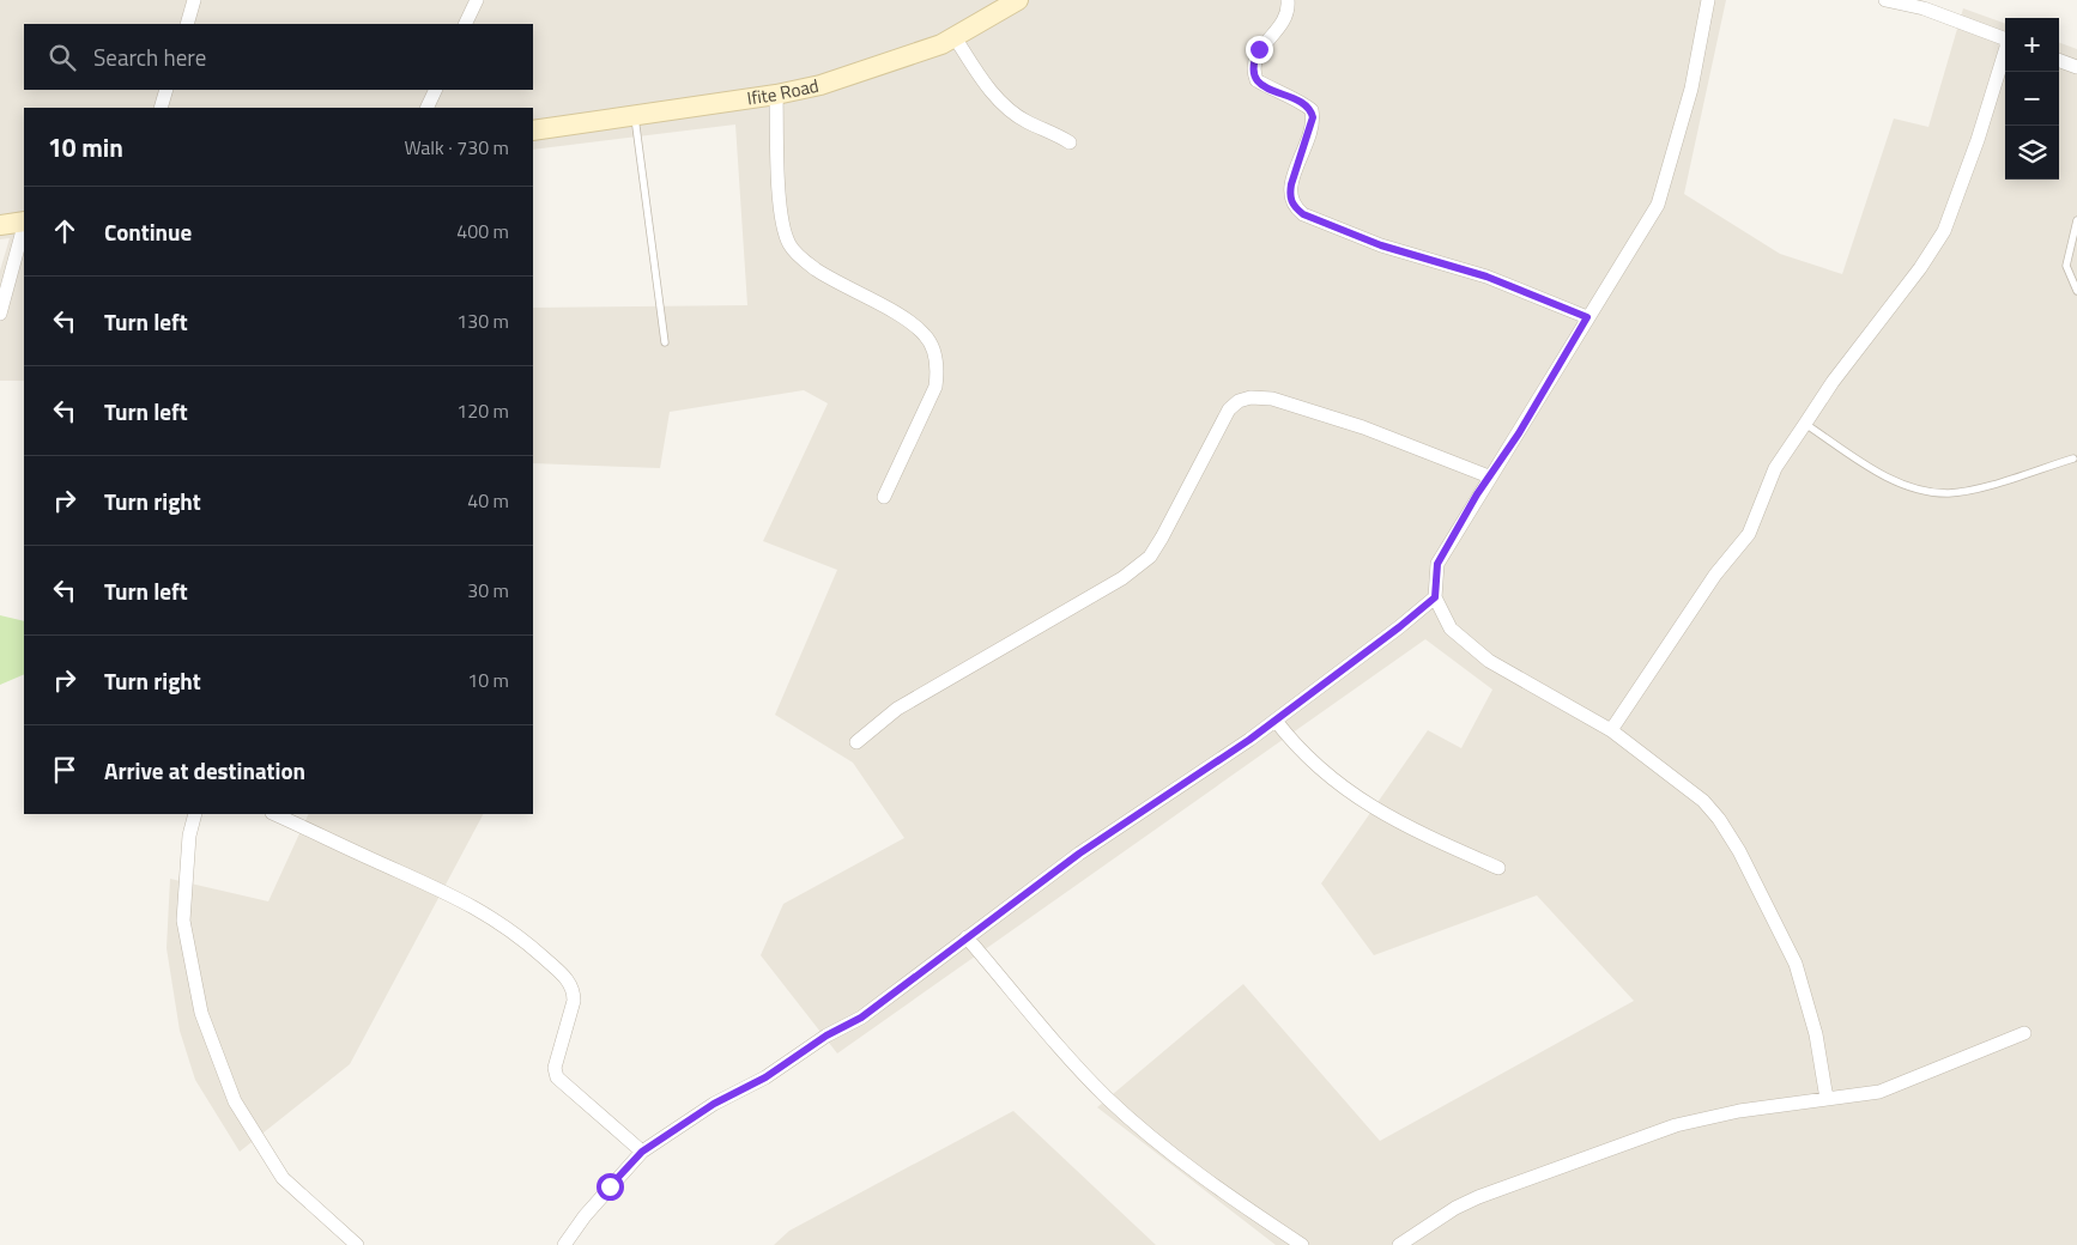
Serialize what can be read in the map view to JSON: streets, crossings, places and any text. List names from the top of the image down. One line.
{"streets":{"street":["Ifite Road"]},"page":{"map_buttons":["+","−"],"search":"Search here","heading":["10 min","Walk · 730 m"],"list":[["Continue","400 m"],["Turn left","130 m"],["Turn left","120 m"],["Turn right","40 m"],["Turn left","30 m"],["Turn right","10 m"],"Arrive at destination"]}}
